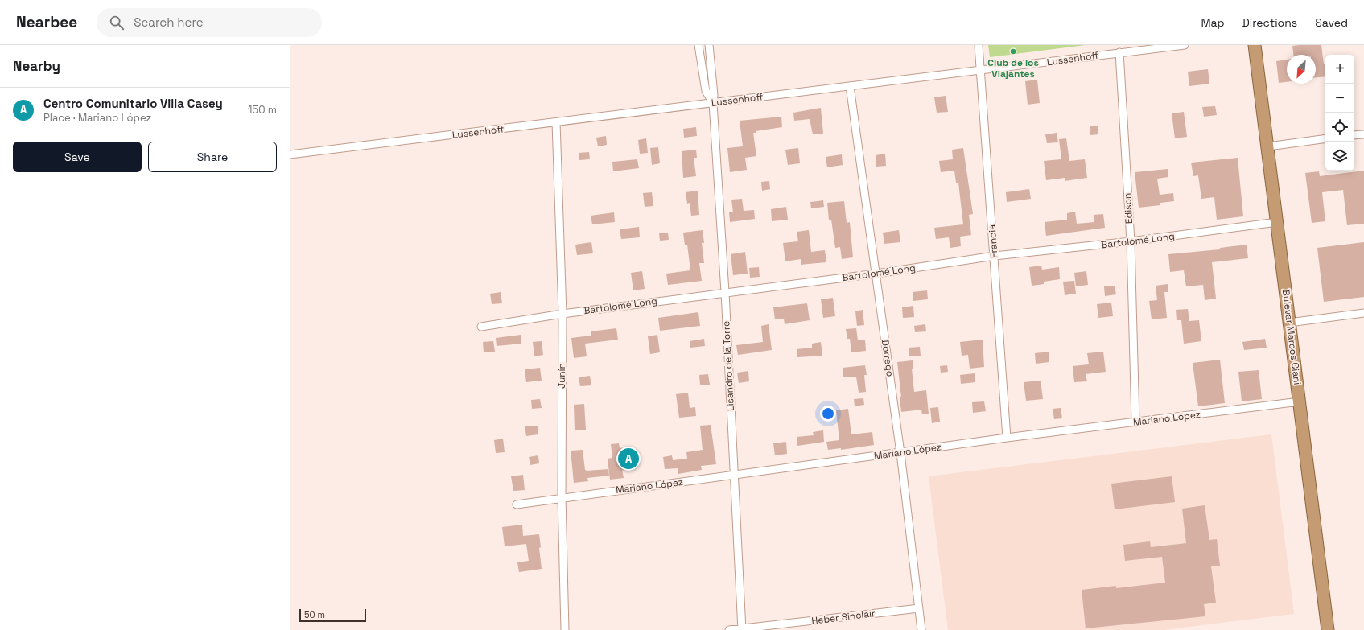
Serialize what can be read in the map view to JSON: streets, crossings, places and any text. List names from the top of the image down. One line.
{"streets":{"highway":["Bulevar Marcos Ciani"],"street":["Lussenhoff","Edison","Bartolomé Long","Francia","Dorrego","Lisandro de la Torre","Junín","Mariano López","Heber Sinclair"]},"crossings":[["Lussenhoff","Edison"],["Lussenhoff","Francia"],["Lussenhoff","Dorrego"],["Lussenhoff","Lisandro de la Torre"],["Lussenhoff","Junín"],["Edison","Bartolomé Long"],["Edison","Mariano López"],["Bartolomé Long","Francia"],["Bartolomé Long","Bulevar Marcos Ciani"],["Bartolomé Long","Dorrego"],["Bartolomé Long","Lisandro de la Torre"],["Bartolomé Long","Junín"],["Francia","Mariano López"],["Bulevar Marcos Ciani","Mariano López"],["Dorrego","Mariano López"],["Dorrego","Heber Sinclair"],["Lisandro de la Torre","Mariano López"],["Lisandro de la Torre","Heber Sinclair"],["Junín","Mariano López"]],"places":["Club de los Viajantes"],"scale_bar":"50 m","north":"bottom left","page":{"header":"Nearbee","search":"Search here","nav":["Map","Directions","Saved"],"heading":"Nearby","map_buttons":["+","−"],"list":[{"mark":"A","name":"Centro Comunitario Villa Casey","note":"Place · Mariano López","value":"150 m"}],"buttons":["Save","Share"],"pins":"A","scale":"50 m"}}
